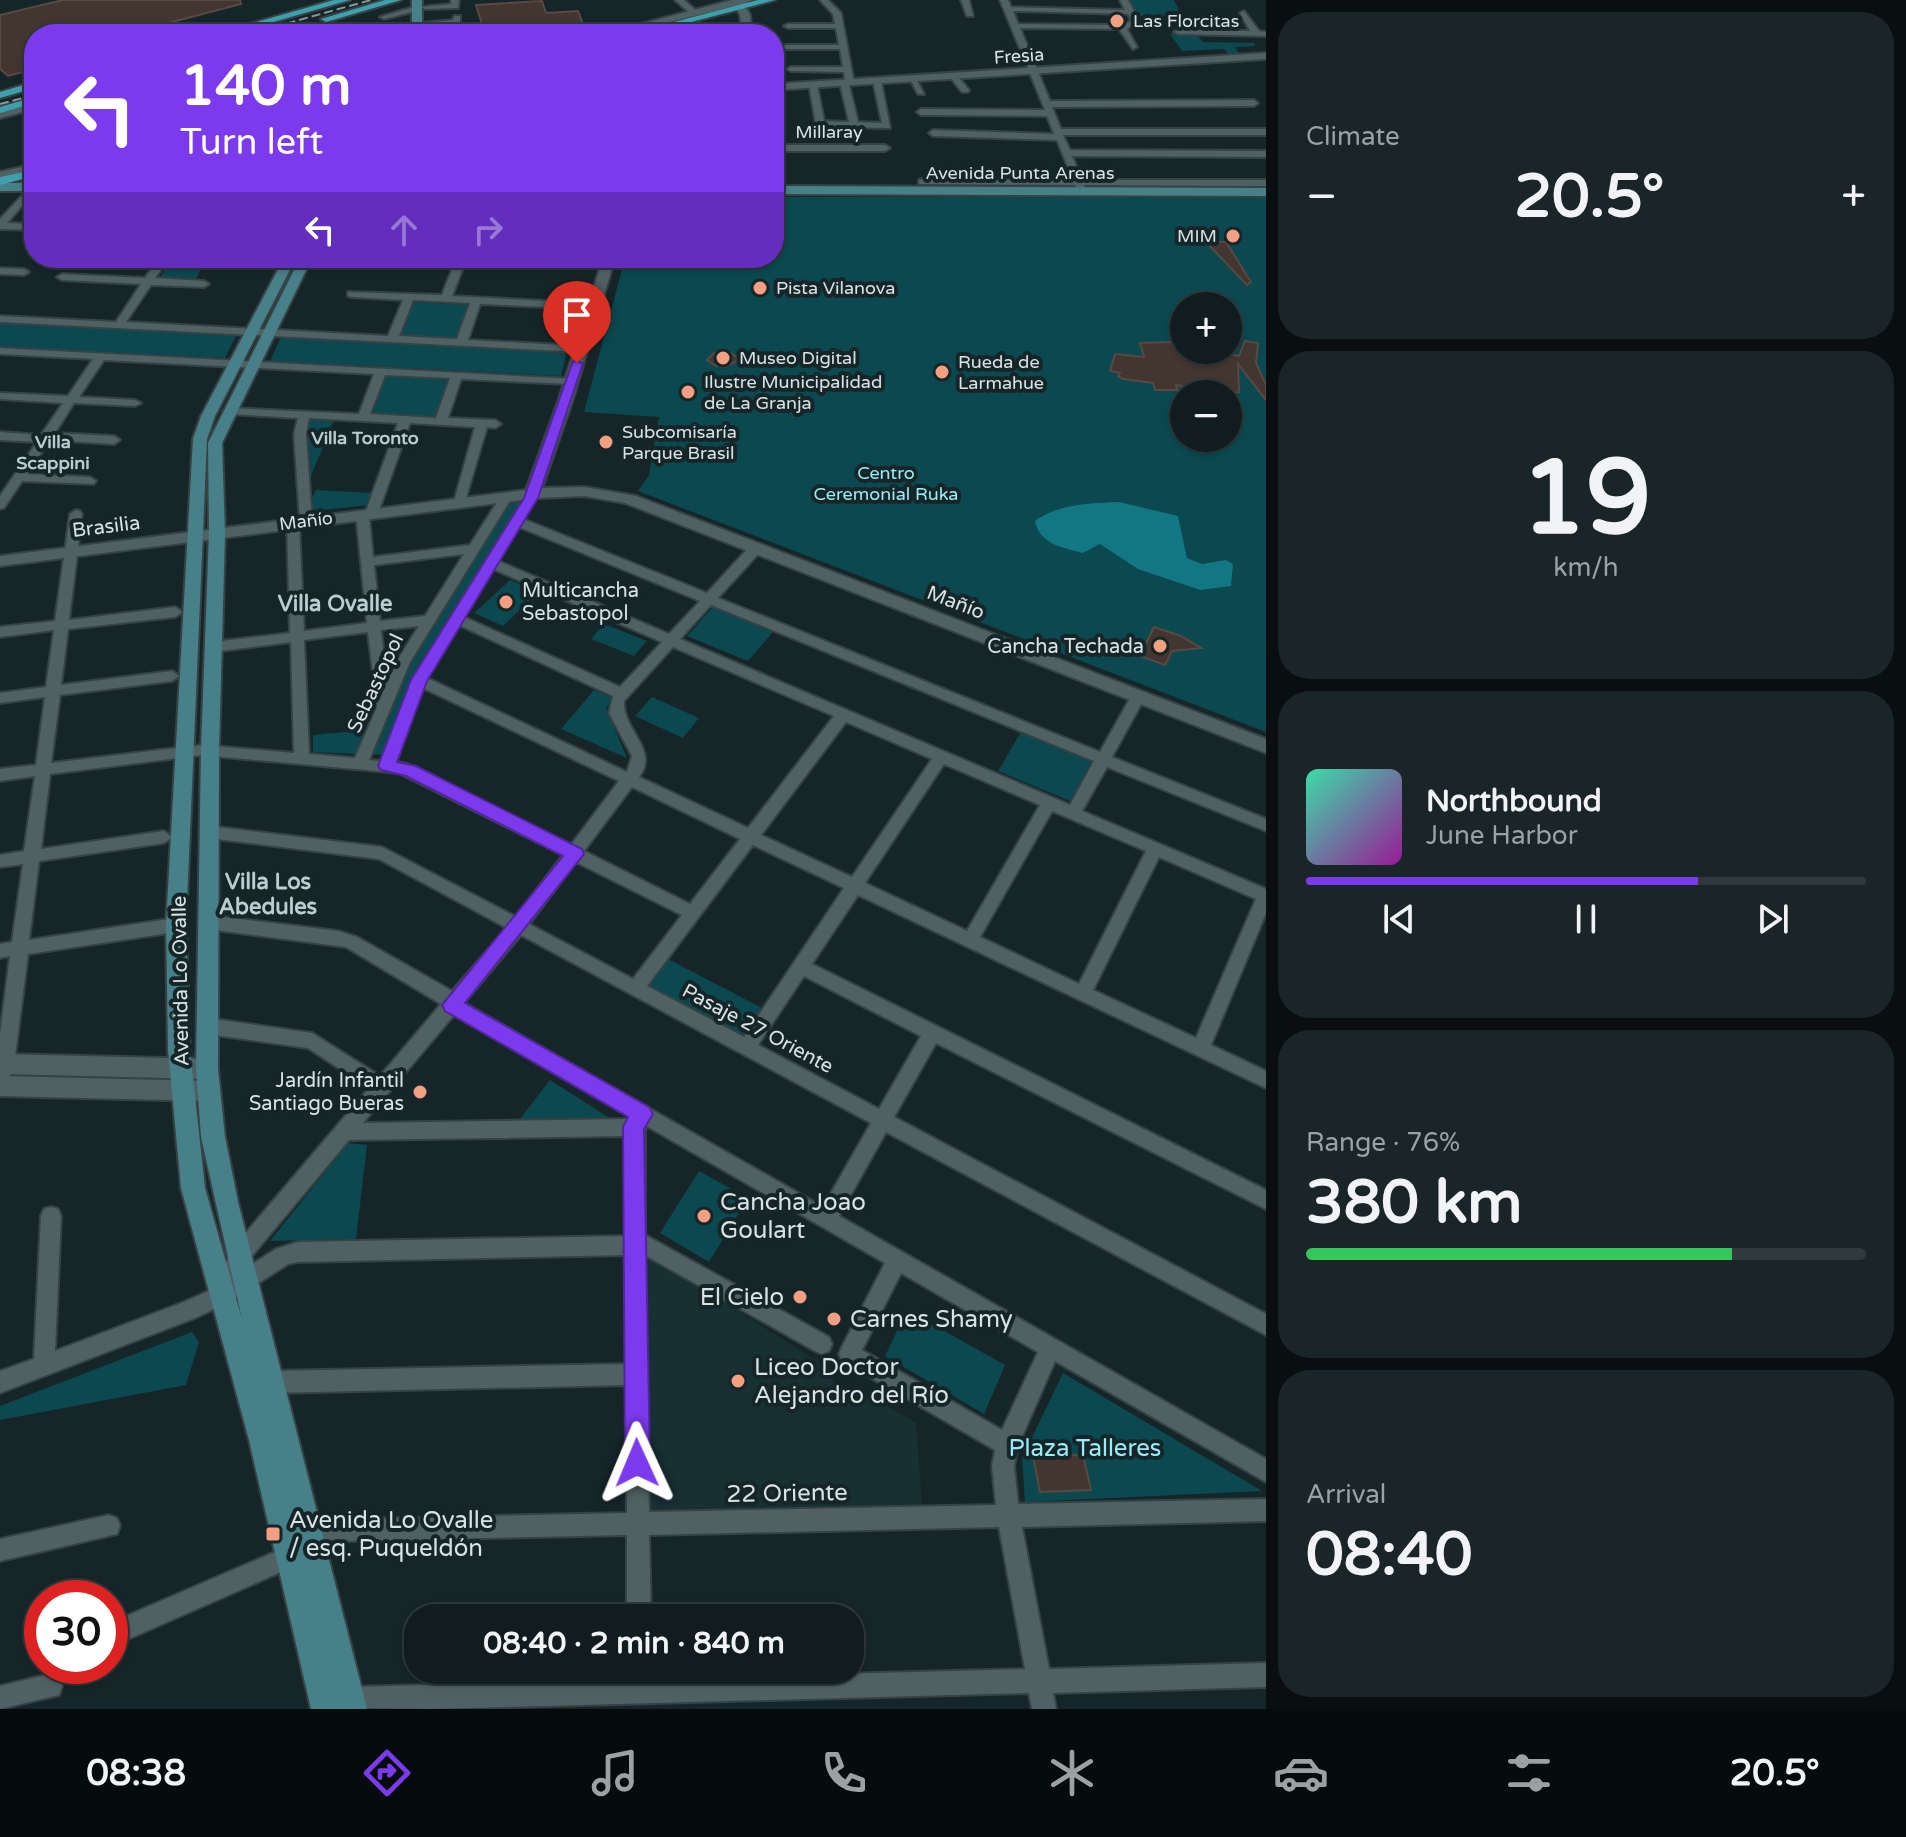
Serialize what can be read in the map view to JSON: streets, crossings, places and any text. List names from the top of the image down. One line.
{"streets":{"main road":["Avenida Punta Arenas","Avenida Lo Ovalle"],"street":["Fresia","Millaray","Mañío","Brasilia","Sebastopol","Pasaje 27 Oriente","22 Oriente"]},"crossings":[["Mañío","Brasilia"],["Mañío","Sebastopol"],["Mañío","Avenida Lo Ovalle"],["Brasilia","Avenida Lo Ovalle"],["Avenida Lo Ovalle","Pasaje 27 Oriente"],["Avenida Lo Ovalle","22 Oriente"]],"districts":["Villa Toronto","Villa Scappini","Villa Ovalle","Villa Los Abedules"],"parks":["Centro Ceremonial Ruka","Plaza Talleres"],"places":{"other":["Las Florcitas","MIM","Pista Vilanova","Museo Digital","Rueda de Larmahue","Ilustre Municipalidad de La Granja","Subcomisaría Parque Brasil","Multicancha Sebastopol","Cancha Techada","Jardín Infantil Santiago Bueras","Cancha Joao Goulart","El Cielo","Carnes Shamy","Liceo Doctor Alejandro del Río"],"transit":["Avenida Lo Ovalle / esq. Puqueldón"]},"page":{"tile":["Climate",["19","km/h"],["Range · 76%","380 km"],["Arrival","08:40"]],"turn":["140 m","Turn left"],"heat":["−","20.5°","+"],"map_buttons":["+","−"],"song":["Northbound","June Harbor"],"limit":"30","trip":"08:40 · 2 min · 840 m","tabs":["08:38","20.5°"]}}
